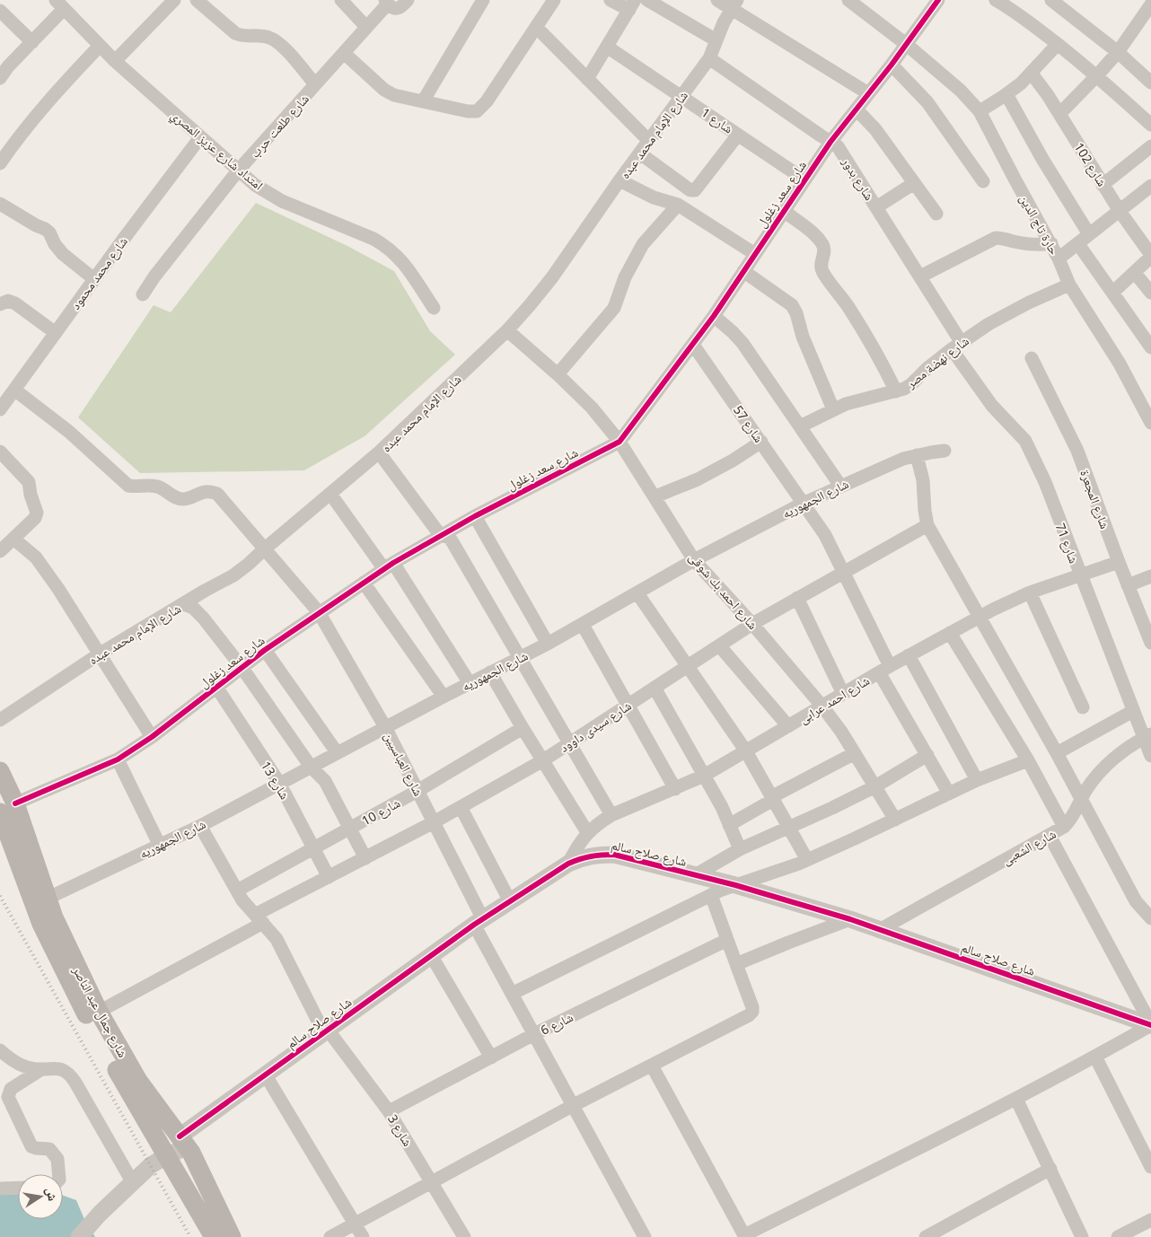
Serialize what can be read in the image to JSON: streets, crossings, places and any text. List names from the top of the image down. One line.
{"streets":{"main road":["شارع جمال عبد الناصر"],"street":["شارع 1","شارع طلعت حرب","شارع الإمام محمد عبده","امتداد شارع عزيز المصري","شارع 102","شارع بدور","شارع سعد زغلول","حارة تاج الدين","شارع محمد محمود","شارع نهضة مصر","شارع 57","شارع الجمهوريه","شارع المجعرة","شارع 71","شارع احمد بك شوقى","شارع احمد عرابى","شارع سيدى داوود","شارع العباسيين","شارع 13","شارع 10","شارع الشعبى","شارع صلاح سالم","شارع 6","شارع 3"]},"crossings":[["شارع 1","شارع الإمام محمد عبده"],["شارع 1","شارع سعد زغلول"],["شارع طلعت حرب","امتداد شارع عزيز المصري"],["شارع الإمام محمد عبده","شارع بدور"],["شارع الإمام محمد عبده","شارع احمد بك شوقى"],["شارع الإمام محمد عبده","شارع العباسيين"],["امتداد شارع عزيز المصري","شارع محمد محمود"],["شارع بدور","شارع سعد زغلول"],["شارع بدور","شارع نهضة مصر"],["شارع بدور","شارع 71"],["شارع سعد زغلول","حارة تاج الدين"],["شارع سعد زغلول","شارع 57"],["شارع سعد زغلول","شارع احمد بك شوقى"],["شارع سعد زغلول","شارع العباسيين"],["شارع سعد زغلول","شارع 13"],["شارع سعد زغلول","شارع جمال عبد الناصر"],["حارة تاج الدين","شارع نهضة مصر"],["شارع محمد محمود","شارع العباسيين"],["شارع نهضة مصر","شارع 71"],["شارع 57","شارع الجمهوريه"],["شارع 57","شارع احمد عرابى"],["شارع 57","شارع سيدى داوود"],["شارع الجمهوريه","شارع احمد بك شوقى"],["شارع الجمهوريه","شارع العباسيين"],["شارع الجمهوريه","شارع 13"],["شارع الجمهوريه","شارع جمال عبد الناصر"],["شارع الجمهوريه","شارع 3"],["شارع المجعرة","شارع احمد عرابى"],["شارع 71","شارع احمد عرابى"],["شارع 71","شارع الشعبى"],["شارع احمد بك شوقى","شارع احمد عرابى"],["شارع احمد بك شوقى","شارع سيدى داوود"],["شارع احمد عرابى","شارع صلاح سالم"],["شارع سيدى داوود","شارع العباسيين"],["شارع سيدى داوود","شارع 13"],["شارع سيدى داوود","شارع جمال عبد الناصر"],["شارع سيدى داوود","شارع 3"],["شارع العباسيين","شارع 10"],["شارع العباسيين","شارع صلاح سالم"],["شارع العباسيين","شارع 6"],["شارع 13","شارع 10"],["شارع 10","شارع 3"],["شارع الشعبى","شارع صلاح سالم"],["شارع صلاح سالم","شارع جمال عبد الناصر"],["شارع صلاح سالم","شارع 3"],["شارع 6","شارع 3"]],"north":"right"}
